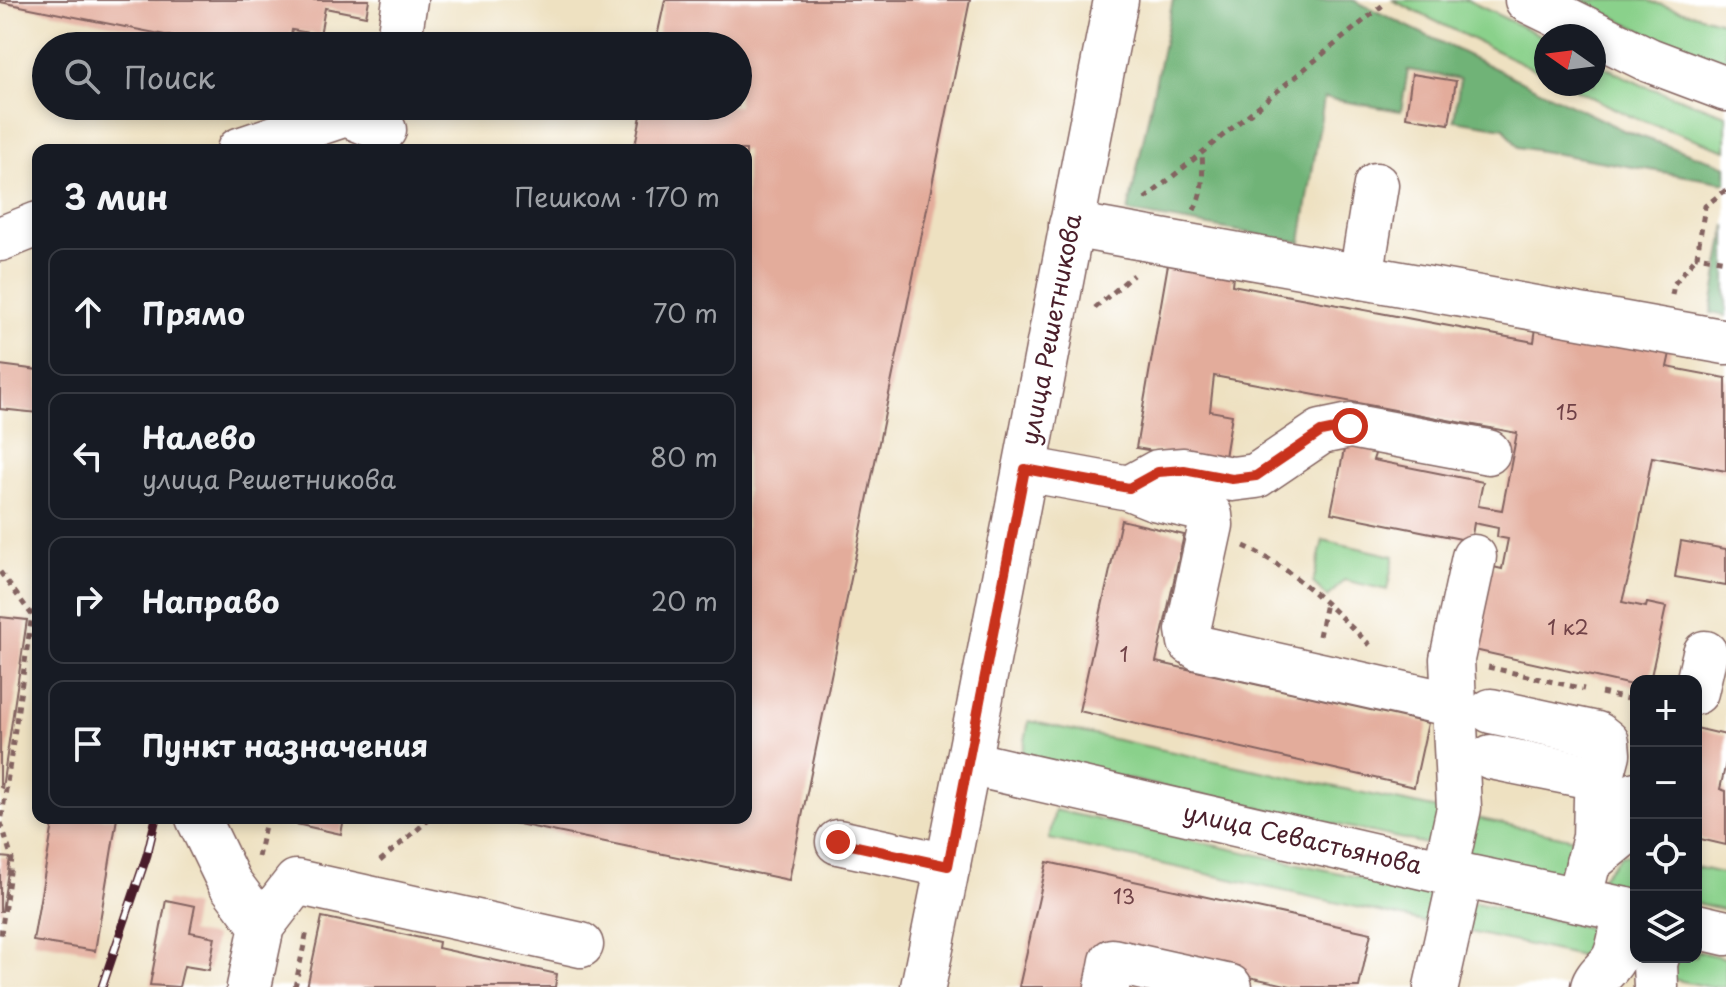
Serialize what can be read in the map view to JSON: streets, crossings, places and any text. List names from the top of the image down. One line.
{"streets":{"street":["улица Решетникова","улица Севастьянова"]},"crossings":[["улица Решетникова","улица Севастьянова"]],"house_numbers":["15","1 к2","1","13"],"north":"left","page":{"search":"Поиск","heading":["3 мин","Пешком · 170 m"],"list":[["Прямо","70 m"],["Налево","улица Решетникова","80 m"],["Направо","20 m"],"Пункт назначения"],"map_buttons":["+","−"]}}
